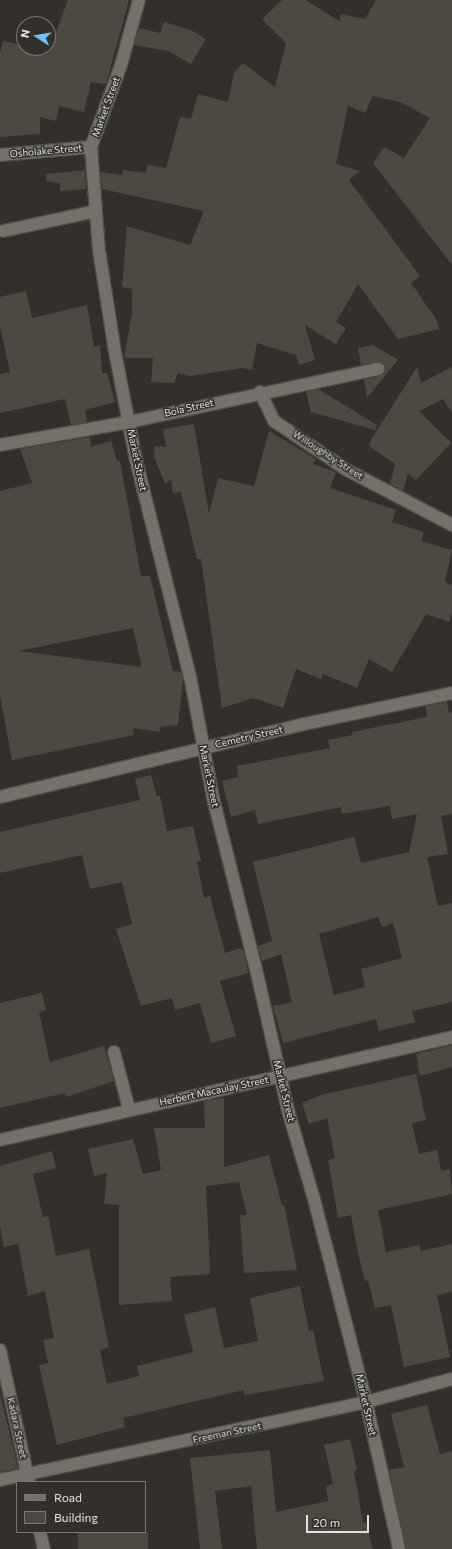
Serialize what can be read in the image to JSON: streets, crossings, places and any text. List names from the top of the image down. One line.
{"streets":{"street":["Market Street","Osholake Street","Bola Street","Willoughby Street","Cemetry Street","Herbert Macaulay Street","Kadara Street","Freeman Street"]},"crossings":[["Market Street","Osholake Street"],["Market Street","Bola Street"],["Market Street","Cemetry Street"],["Market Street","Herbert Macaulay Street"],["Market Street","Freeman Street"],["Bola Street","Willoughby Street"],["Kadara Street","Freeman Street"]],"legend":["Road","Building"],"scale_bar":"20 m","north":"left"}
